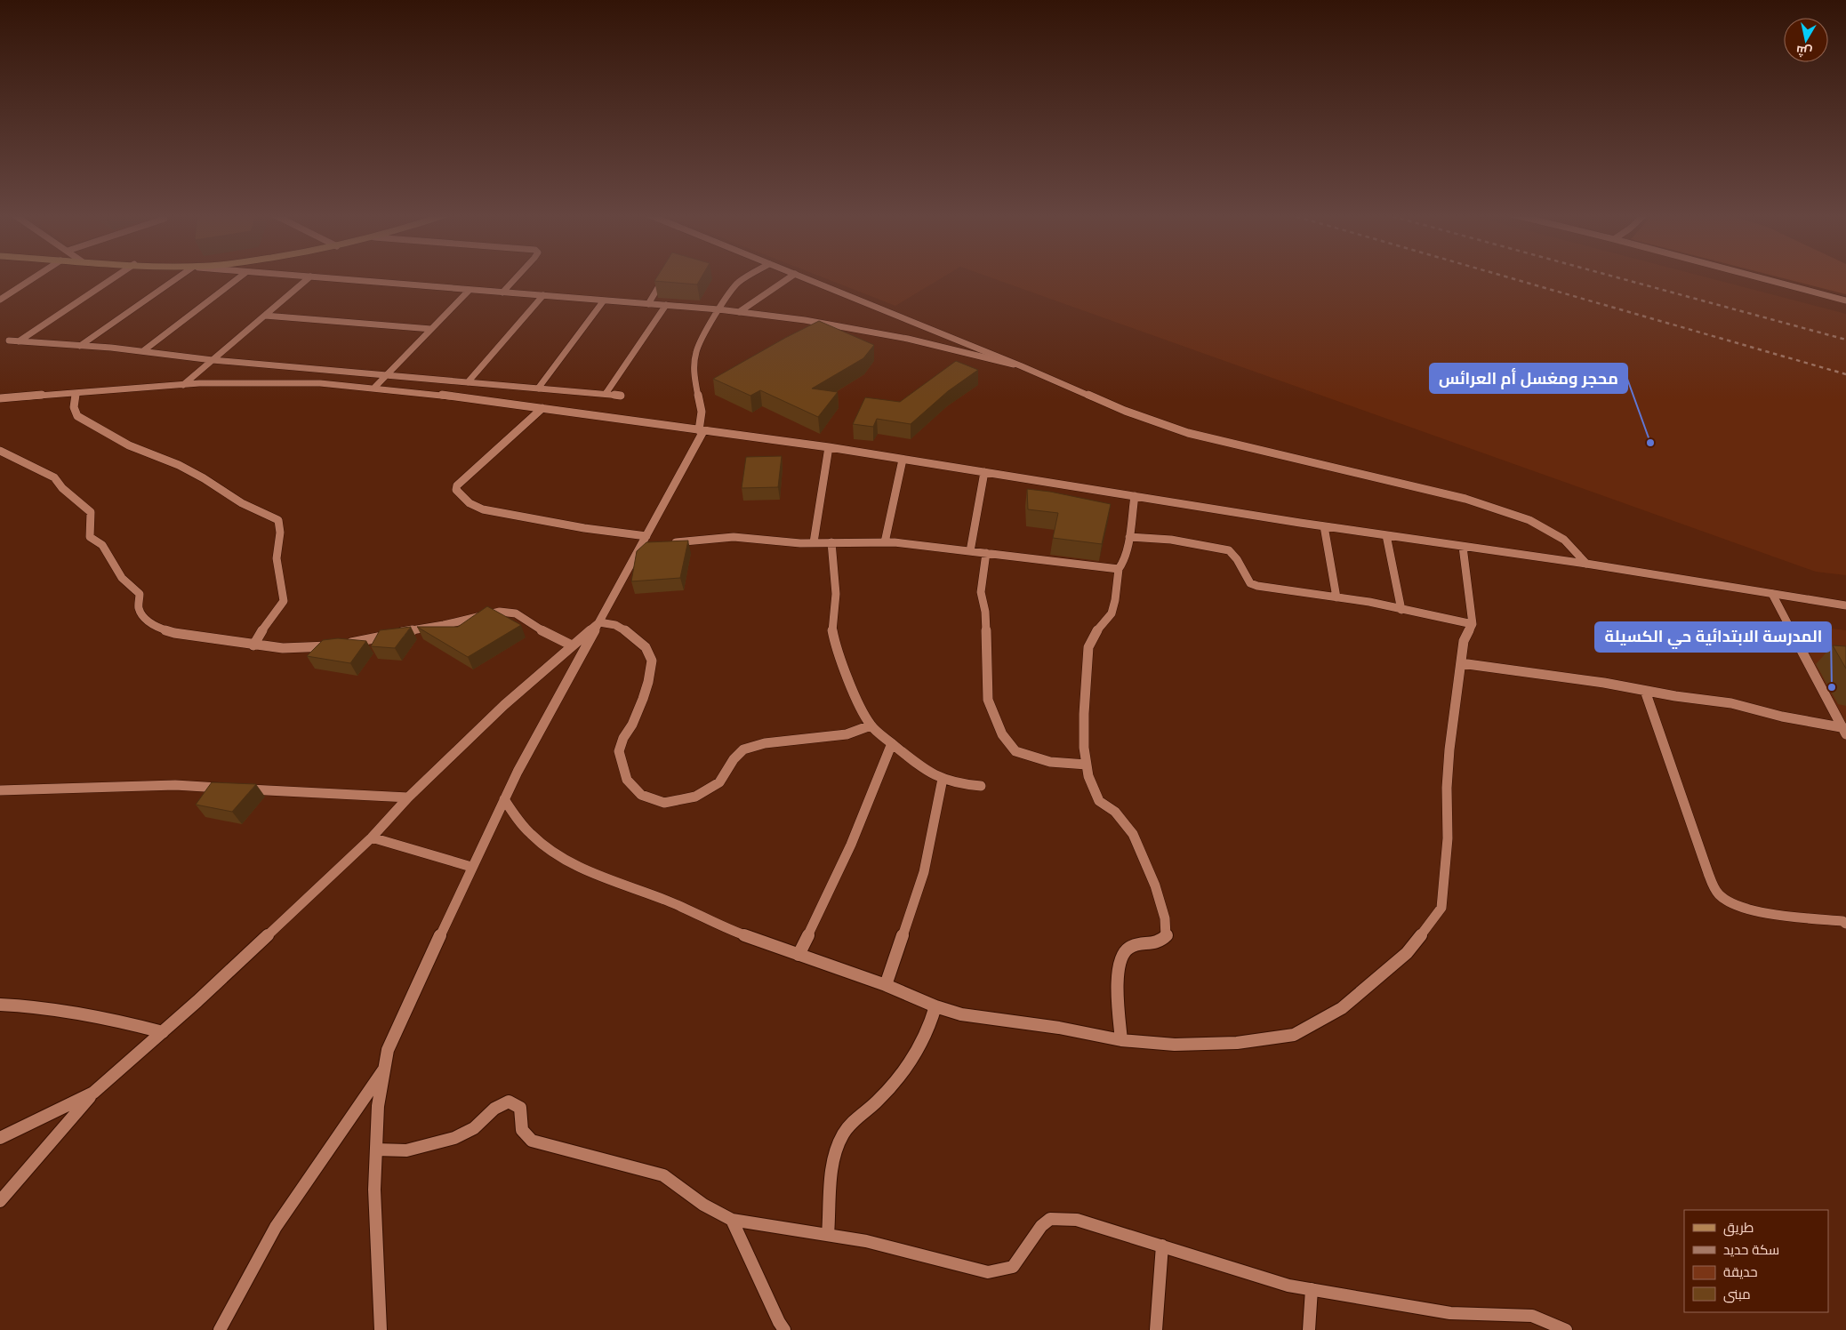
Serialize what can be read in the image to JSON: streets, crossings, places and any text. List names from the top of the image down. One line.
{"places":["محجر ومغسل أم العرائس","المدرسة الابتدائية حي الكسيلة"],"legend":["طريق","سكة حديد","حديقة","مبنى"],"north":"bottom"}
